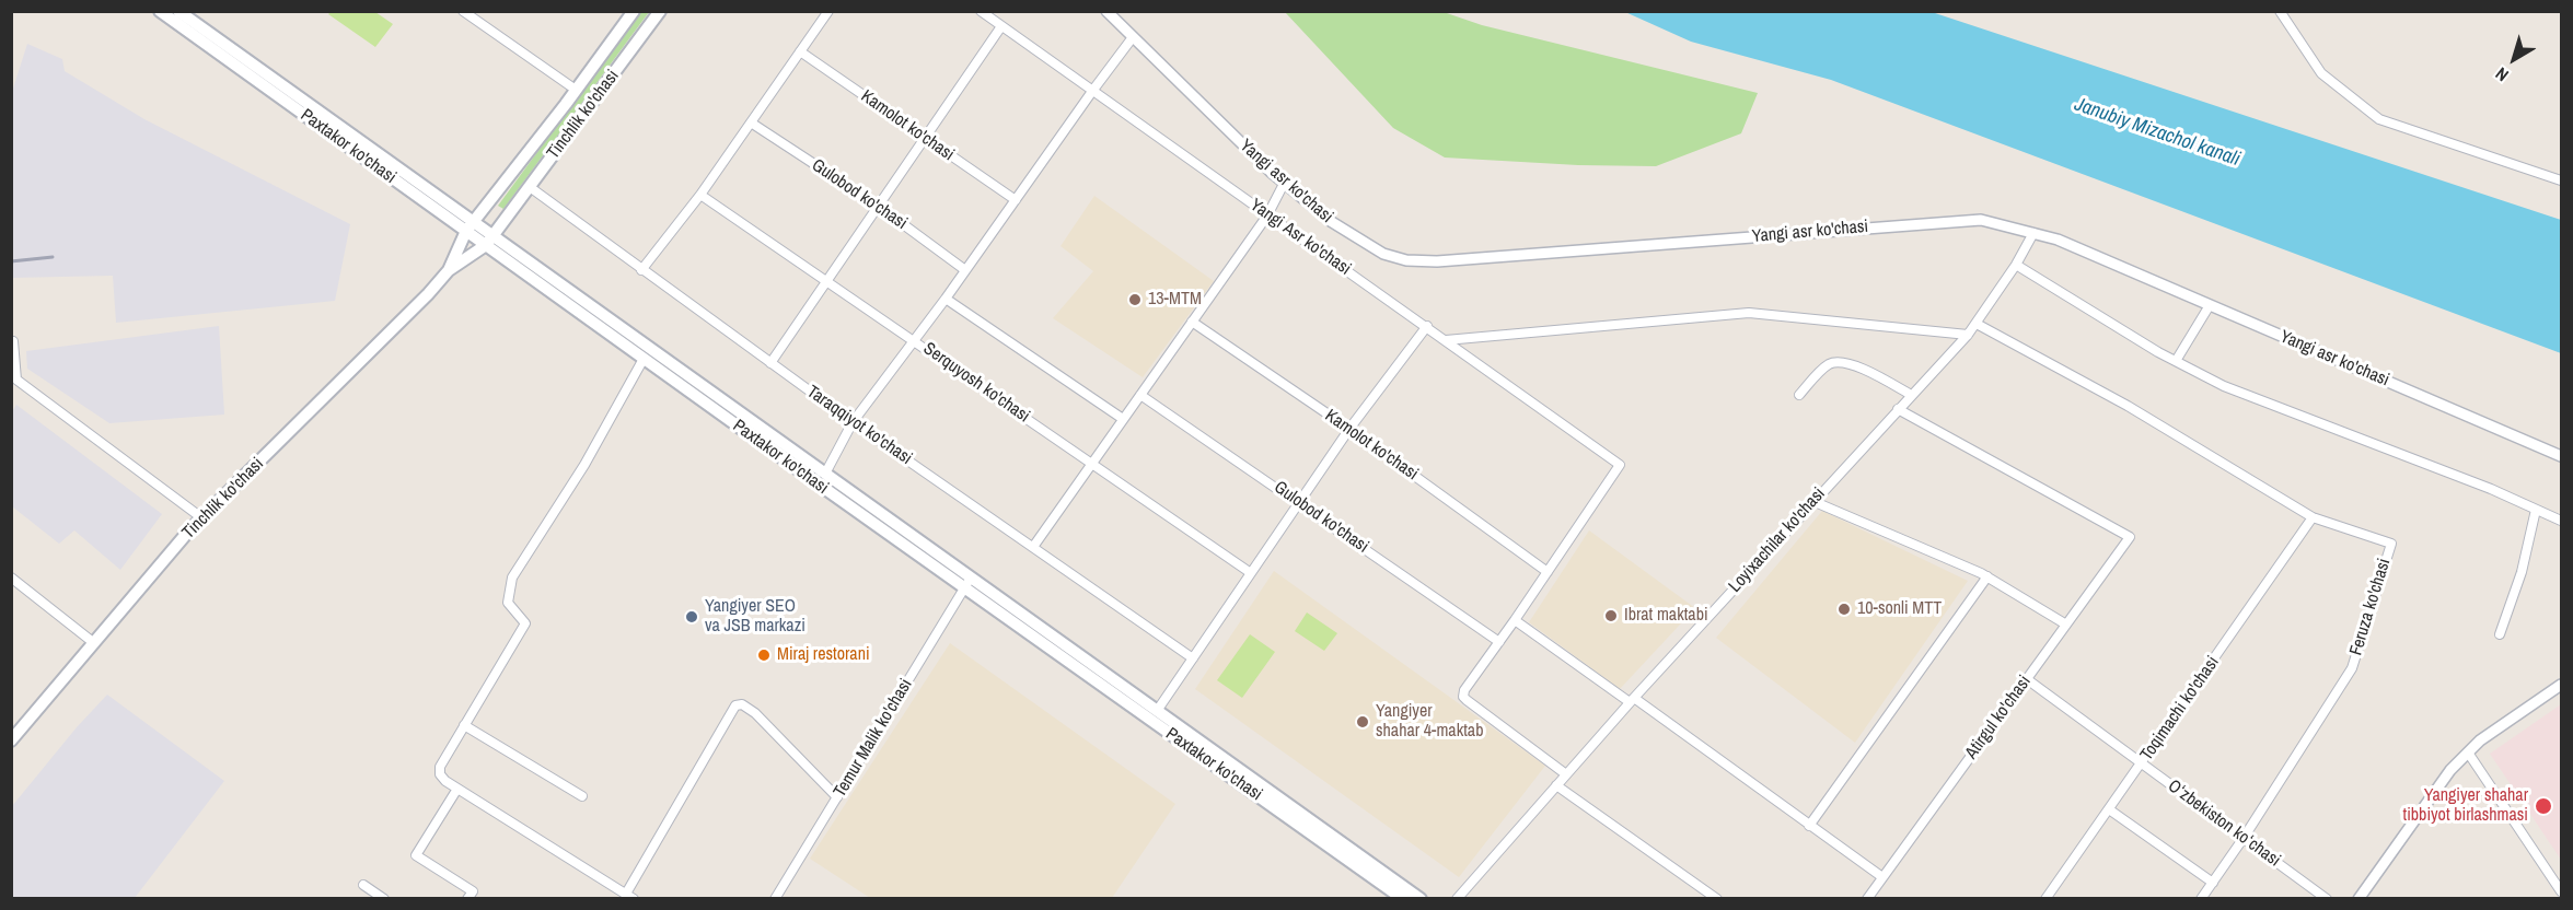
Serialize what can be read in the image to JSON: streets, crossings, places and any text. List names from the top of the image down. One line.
{"streets":{"main road":["Tinchlik ko'chasi","Paxtakor ko'chasi"],"street":["Kamolot ko'chasi","Yangi asr ko'chasi","Gulobod ko'chasi","Yangi Asr ko'chasi","Serquyosh ko'chasi","Taraqqiyot ko'chasi","Loyixachilar ko'chasi","Feruza ko'chasi","Toqimachi ko'chasi","Atirgul ko'chasi","Temur Malik ko'chasi","Oʻzbekiston koʻchasi"]},"crossings":[["Tinchlik ko'chasi","Paxtakor ko'chasi"],["Tinchlik ko'chasi","Taraqqiyot ko'chasi"],["Kamolot ko'chasi","Yangi Asr ko'chasi"],["Paxtakor ko'chasi","Temur Malik ko'chasi"],["Yangi asr ko'chasi","Loyixachilar ko'chasi"],["Loyixachilar ko'chasi","Feruza ko'chasi"],["Loyixachilar ko'chasi","Atirgul ko'chasi"],["Feruza ko'chasi","Toqimachi ko'chasi"],["Feruza ko'chasi","Oʻzbekiston koʻchasi"],["Toqimachi ko'chasi","Oʻzbekiston koʻchasi"],["Atirgul ko'chasi","Oʻzbekiston koʻchasi"]],"water":["Janubiy Mizachol kanali"],"places":["13-MTM","10-sonli MTT","Ibrat maktabi","Yangiyer SEO va JSB markazi","Miraj restorani","Yangiyer shahar 4-maktab","Yangiyer shahar tibbiyot birlashmasi"],"north":"bottom left"}
